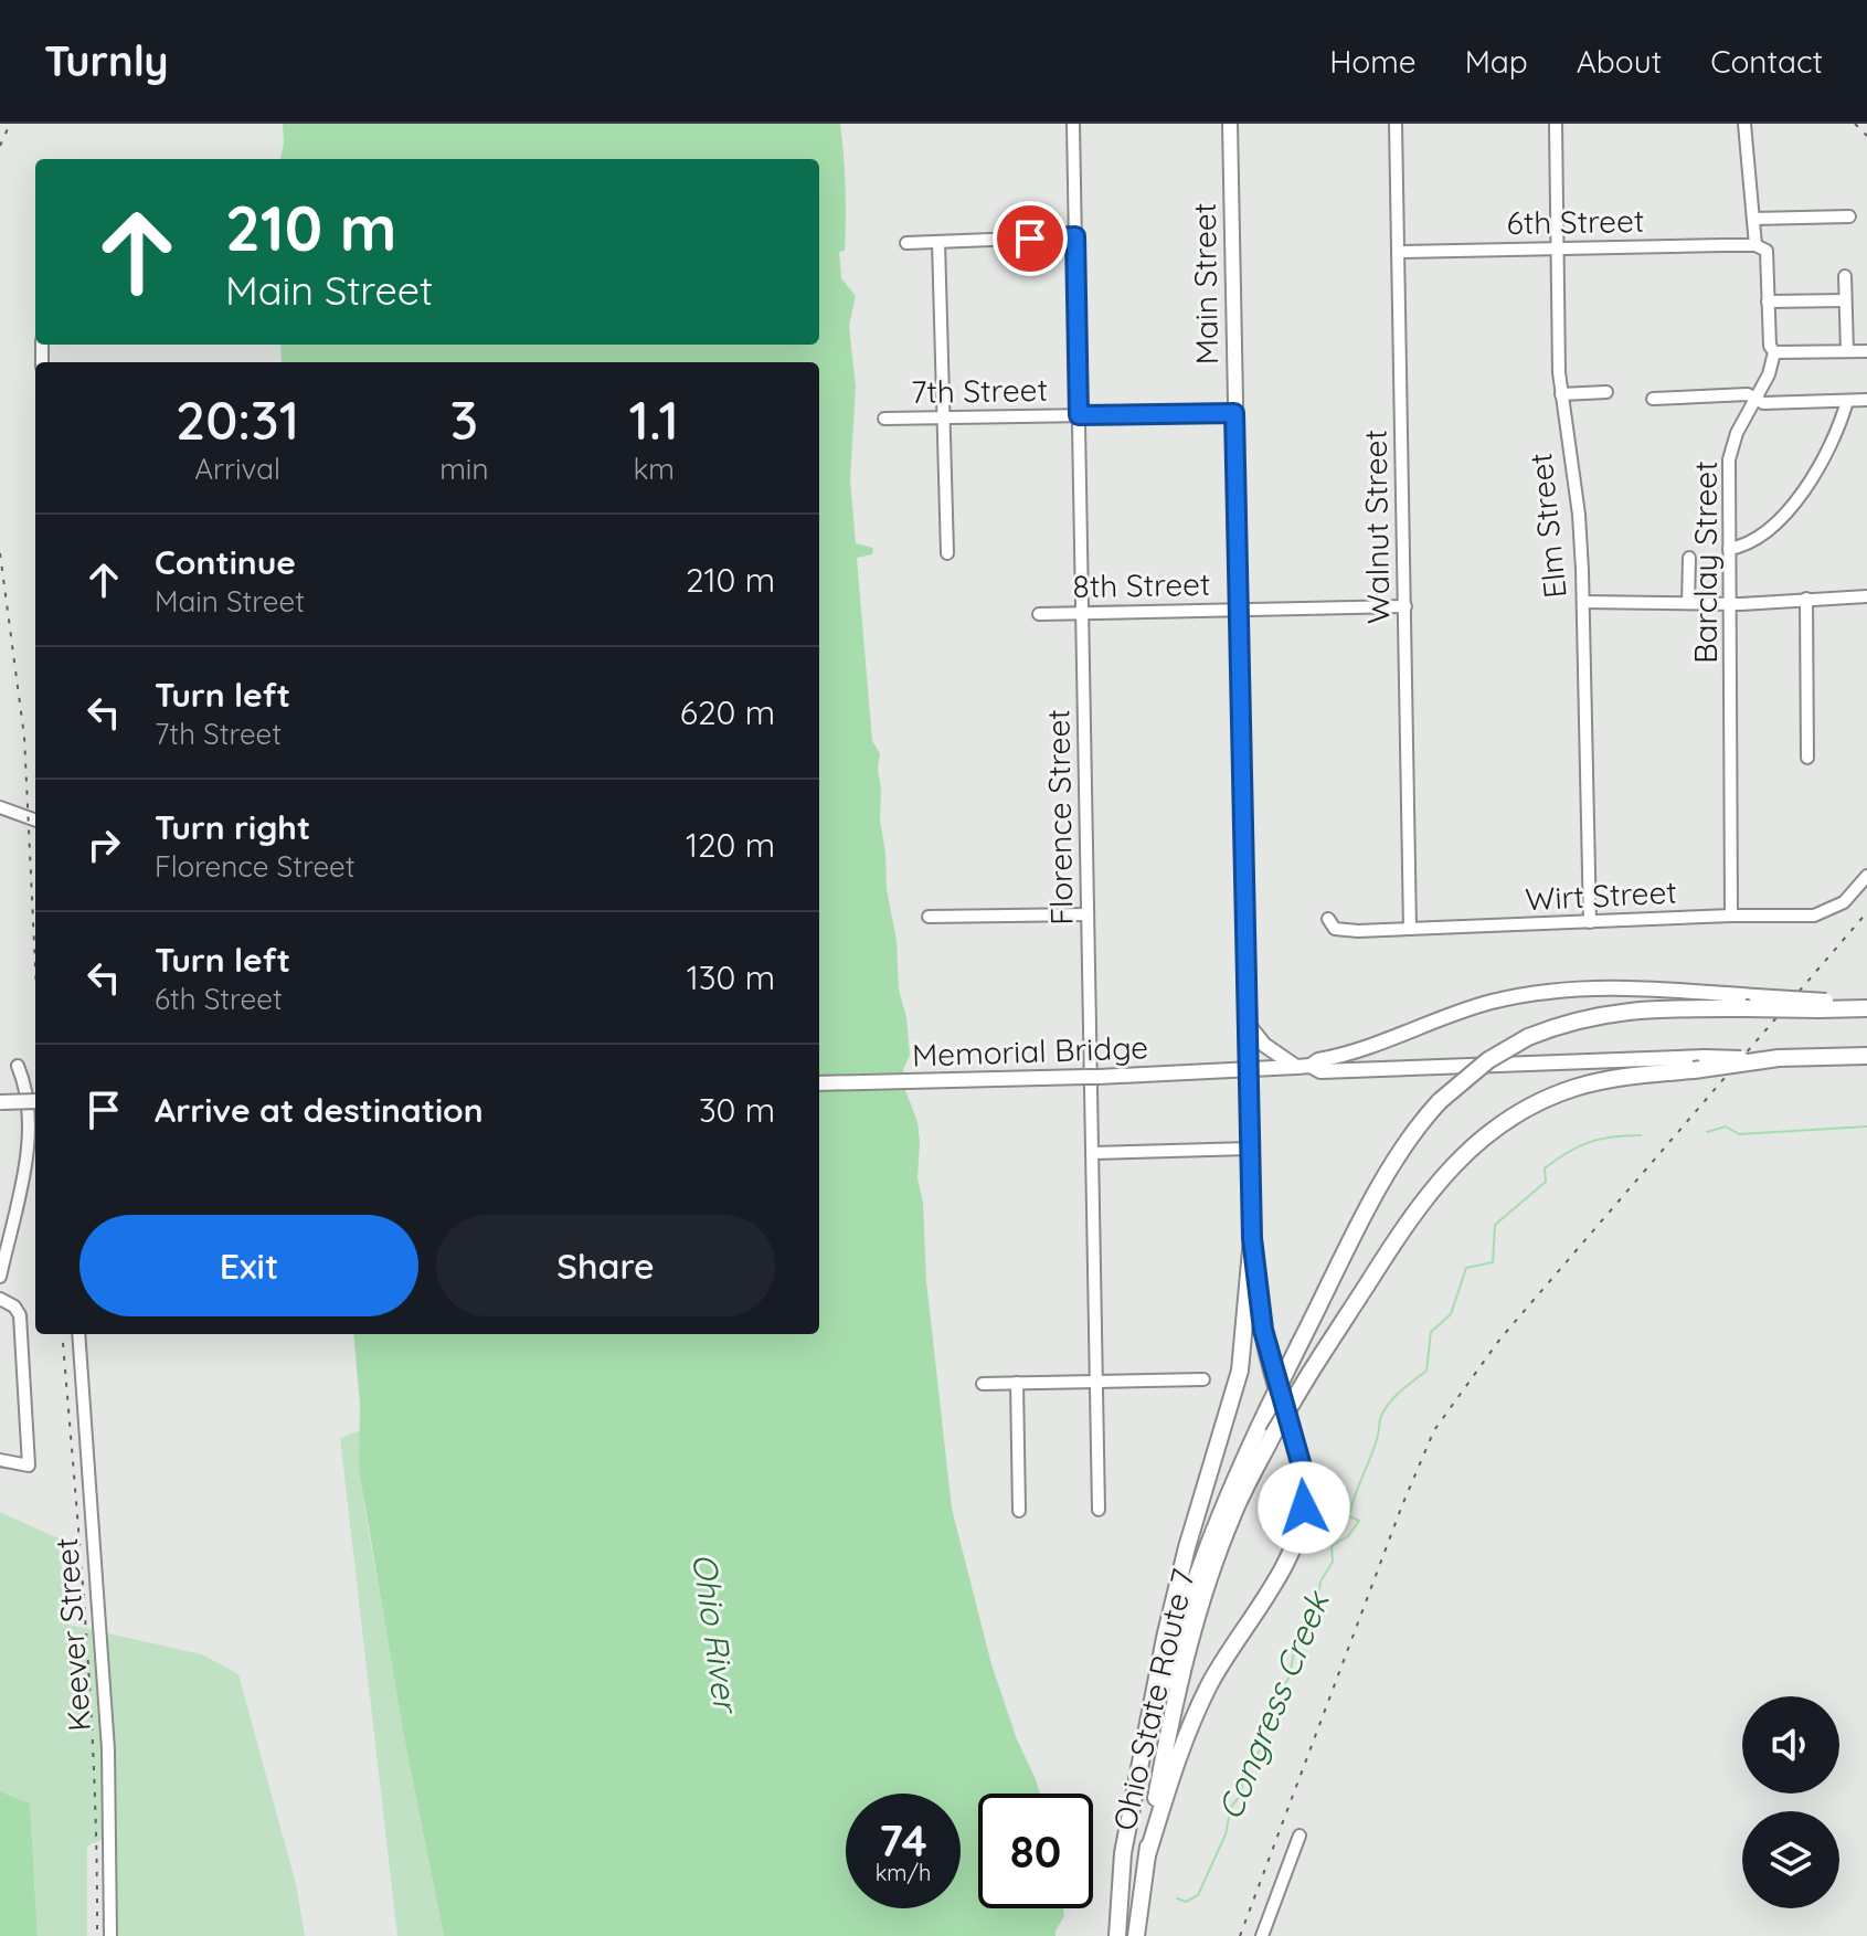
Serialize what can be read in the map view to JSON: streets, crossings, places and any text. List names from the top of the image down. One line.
{"streets":{"highway":["Ohio State Route 7"],"main road":["Main Street","Memorial Bridge"],"street":["6th Street","7th Street","Elm Street","Walnut Street","Barclay Street","8th Street","Florence Street","Wirt Street","Keever Street"]},"crossings":[["6th Street","Elm Street"],["6th Street","Walnut Street"],["6th Street","Barclay Street"],["Main Street","7th Street"],["Main Street","8th Street"],["Main Street","Memorial Bridge"],["7th Street","Florence Street"],["Elm Street","Wirt Street"],["Walnut Street","8th Street"],["Walnut Street","Wirt Street"],["Barclay Street","Wirt Street"],["8th Street","Florence Street"]],"water":["Ohio River","Congress Creek"],"page":{"header":"Turnly","nav":["Home","Map","About","Contact"],"turn":["210 m","Main Street"],"eta":["20:31","Arrival","3","min","1.1","km"],"list":[{"name":"Continue","note":"Main Street","value":"210 m"},{"name":"Turn left","note":"7th Street","value":"620 m"},{"name":"Turn right","note":"Florence Street","value":"120 m"},{"name":"Turn left","note":"6th Street","value":"130 m"},{"name":"Arrive at destination","value":"30 m"}],"buttons":["Exit","Share"],"speed":"74 km/h","limit":"80"}}
